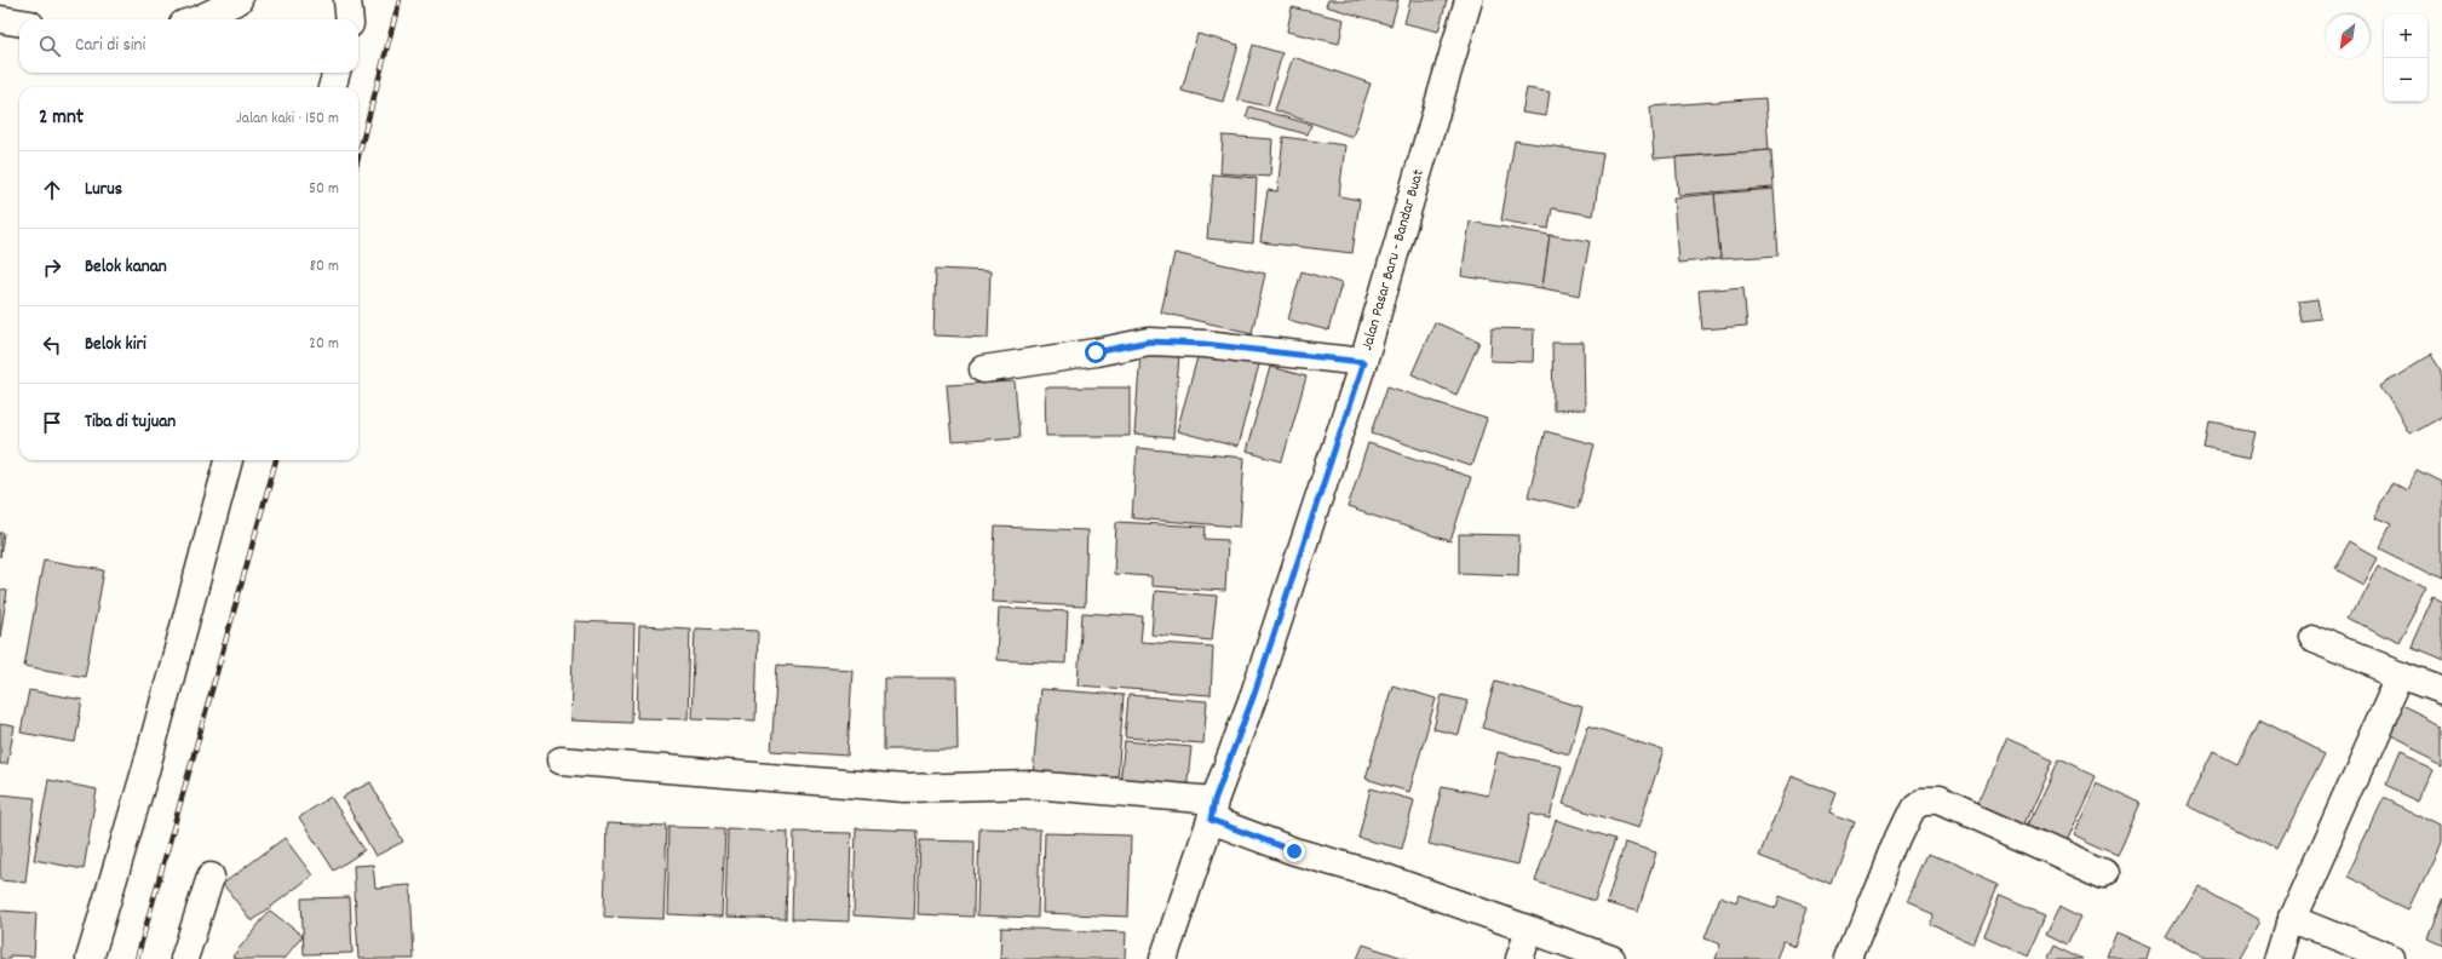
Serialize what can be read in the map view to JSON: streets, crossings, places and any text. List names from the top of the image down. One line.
{"streets":{"street":["Jalan Pasar Baru - Bandar Buat"]},"north":"bottom left","page":{"map_buttons":["+","−"],"search":"Cari di sini","heading":["2 mnt","Jalan kaki · 150 m"],"list":[["Lurus","50 m"],["Belok kanan","80 m"],["Belok kiri","20 m"],"Tiba di tujuan"]}}
